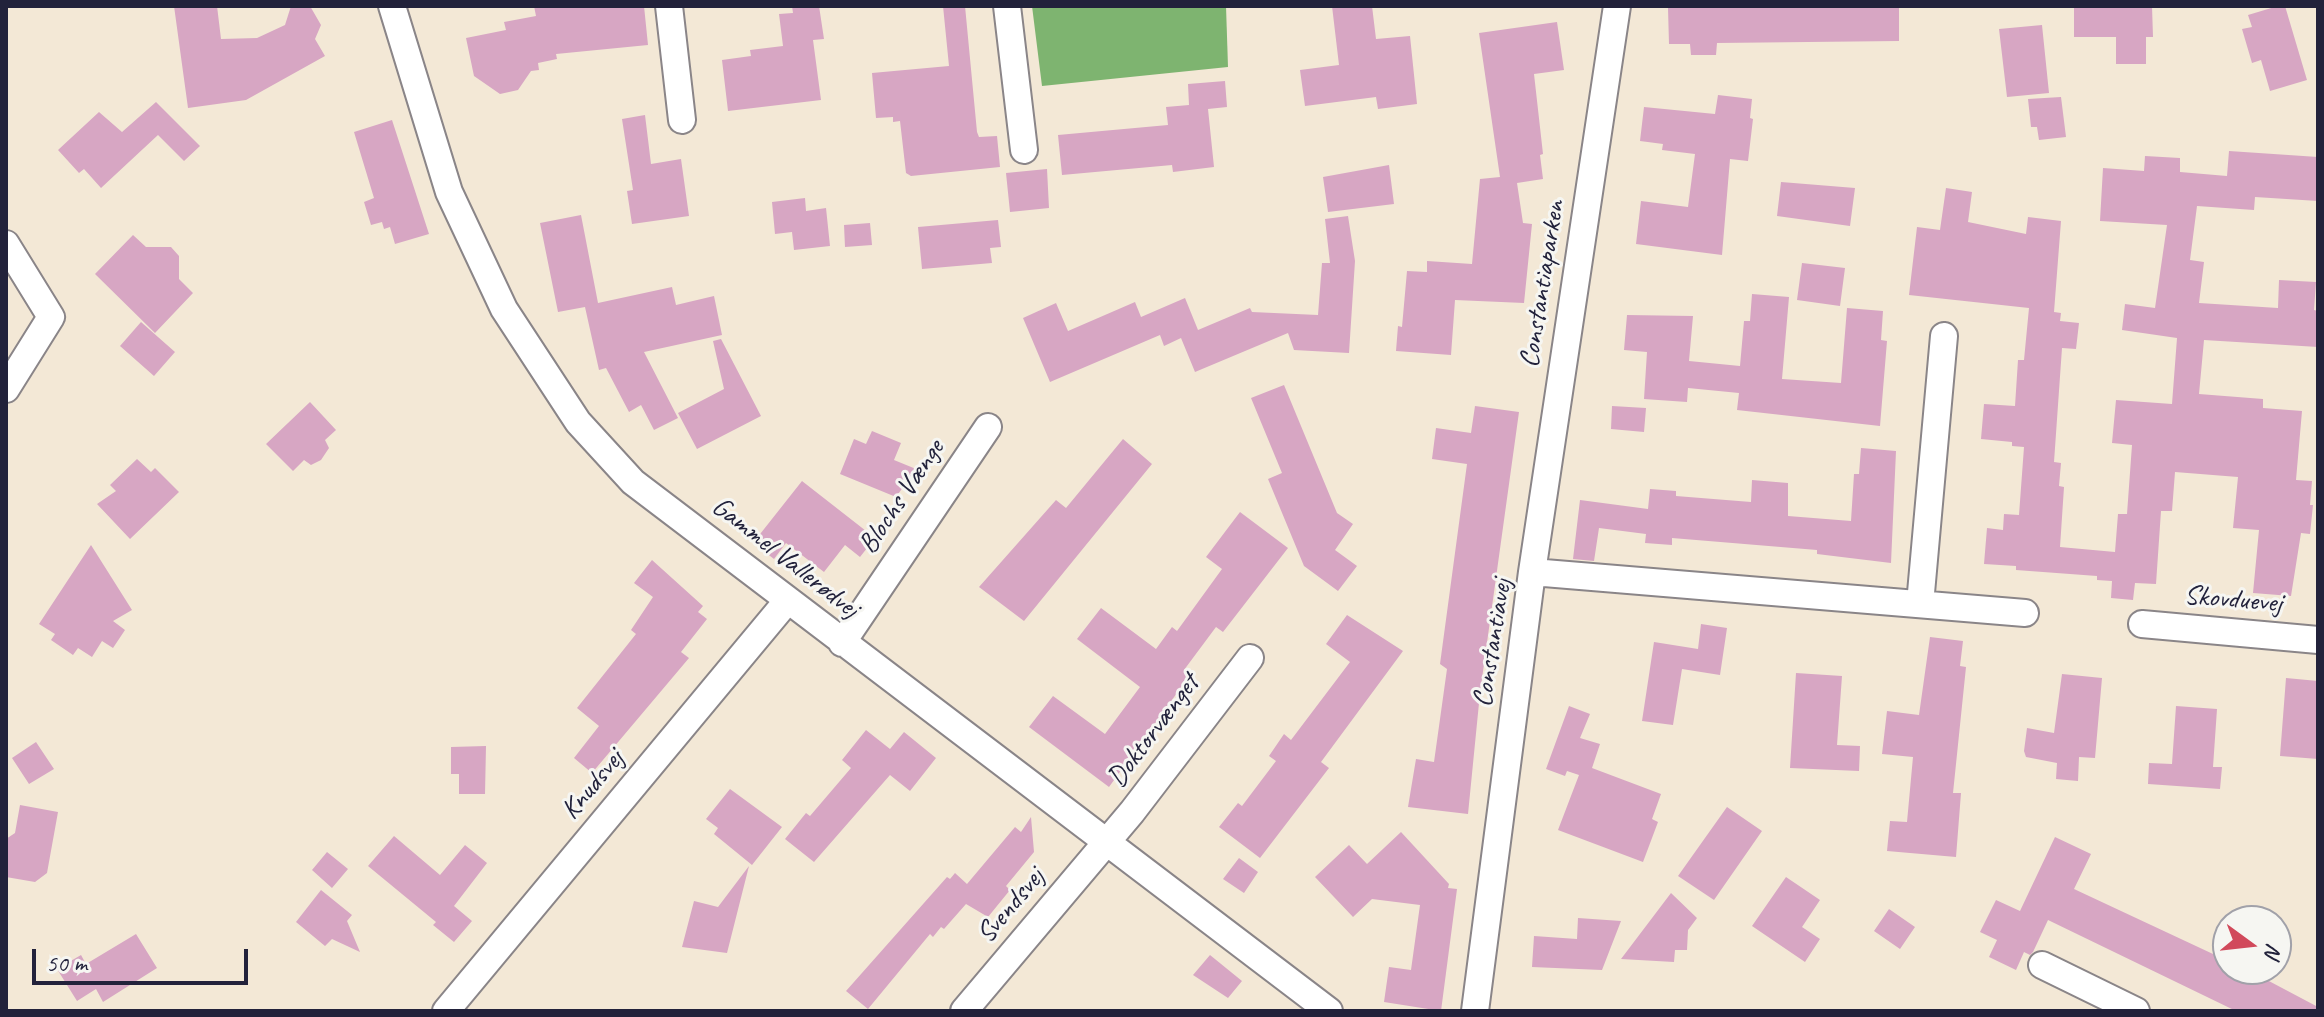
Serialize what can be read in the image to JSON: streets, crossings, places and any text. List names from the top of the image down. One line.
{"streets":{"street":["Constantiaparken","Blochs Vænge","Gammel Vallerødvej","Skovduevej","Constantiavej","Doktorvænget","Knudsvej","Svendsvej"]},"crossings":[["Constantiaparken","Constantiavej"],["Blochs Vænge","Gammel Vallerødvej"],["Gammel Vallerødvej","Doktorvænget"],["Gammel Vallerødvej","Knudsvej"],["Gammel Vallerødvej","Svendsvej"],["Doktorvænget","Svendsvej"]],"scale_bar":"50 m","north":"right"}
